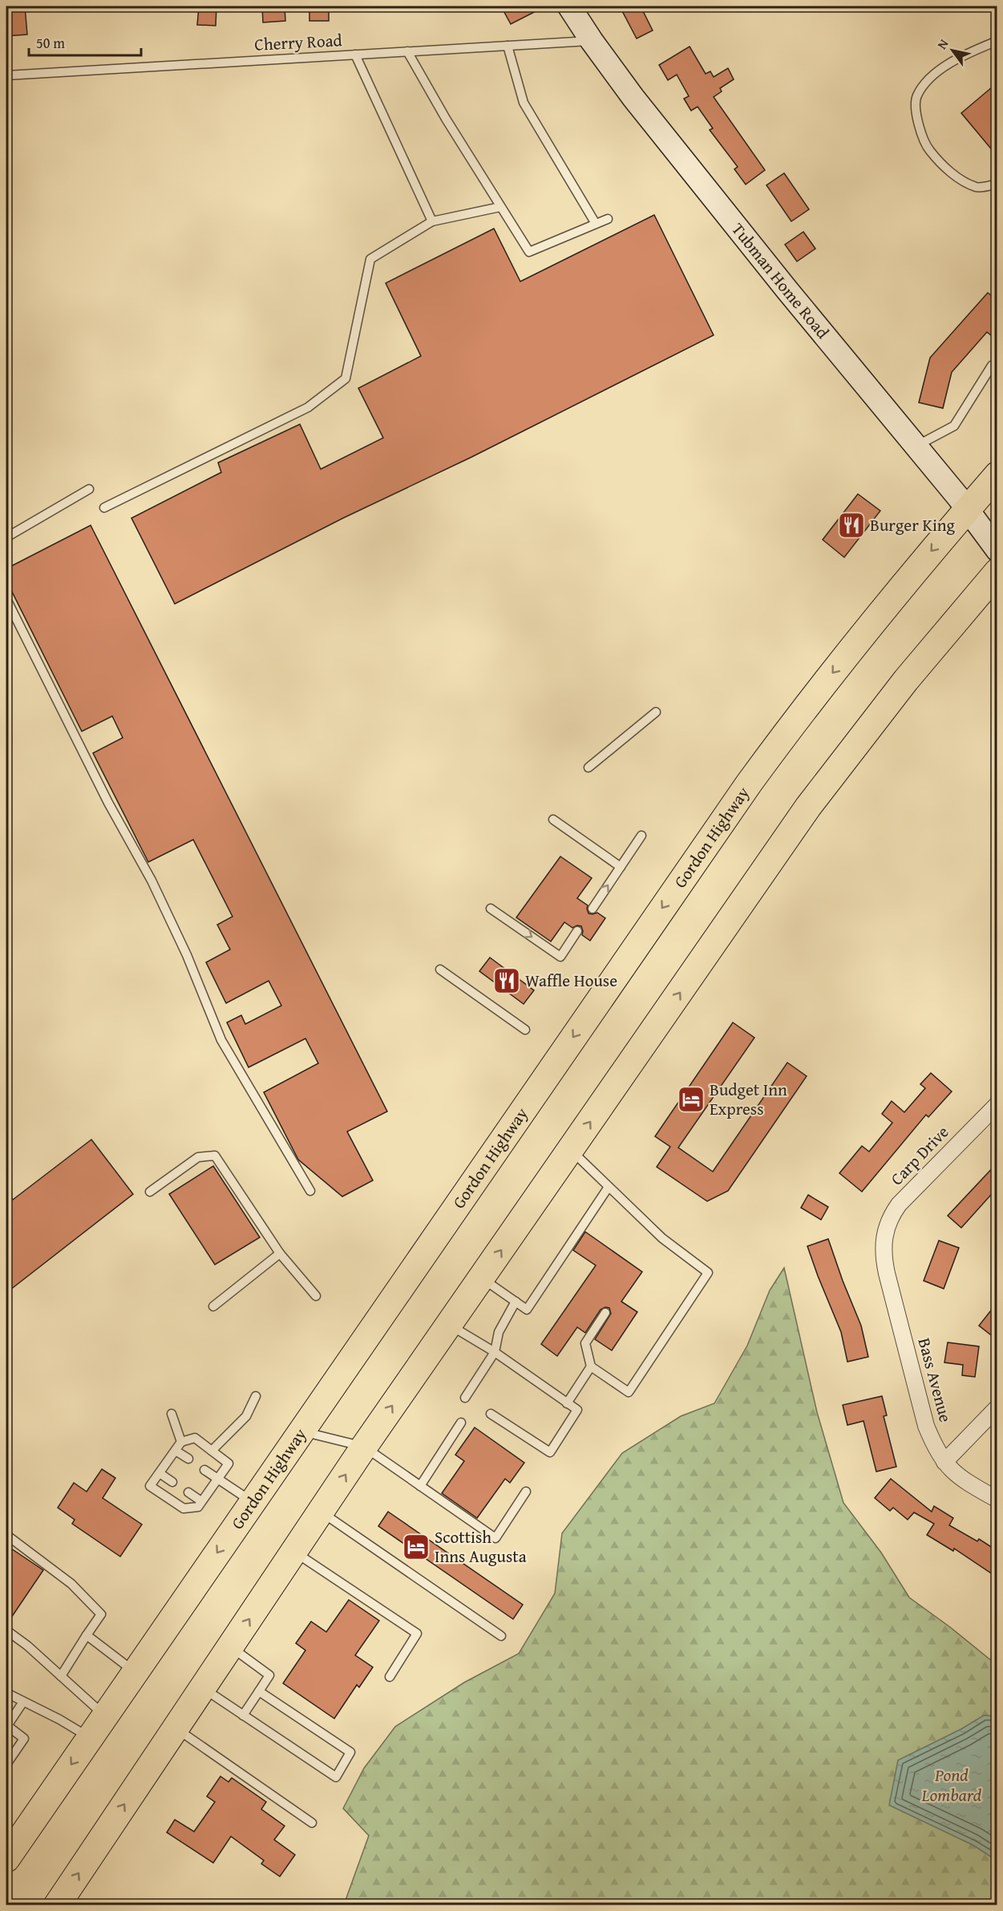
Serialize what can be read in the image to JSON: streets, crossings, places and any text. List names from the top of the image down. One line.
{"streets":{"highway":["Gordon Highway"],"street":["Tubman Home Road","Carp Drive","Bass Avenue"],"lane":["Cherry Road"]},"crossings":[["Cherry Road","Tubman Home Road"],["Tubman Home Road","Gordon Highway"],["Carp Drive","Bass Avenue"]],"water":["Pond Lombard"],"places":{"restaurant":["Burger King","Waffle House"],"hotel":["Budget Inn Express","Scottish Inns Augusta"]},"scale_bar":"50 m","north":"top left"}
